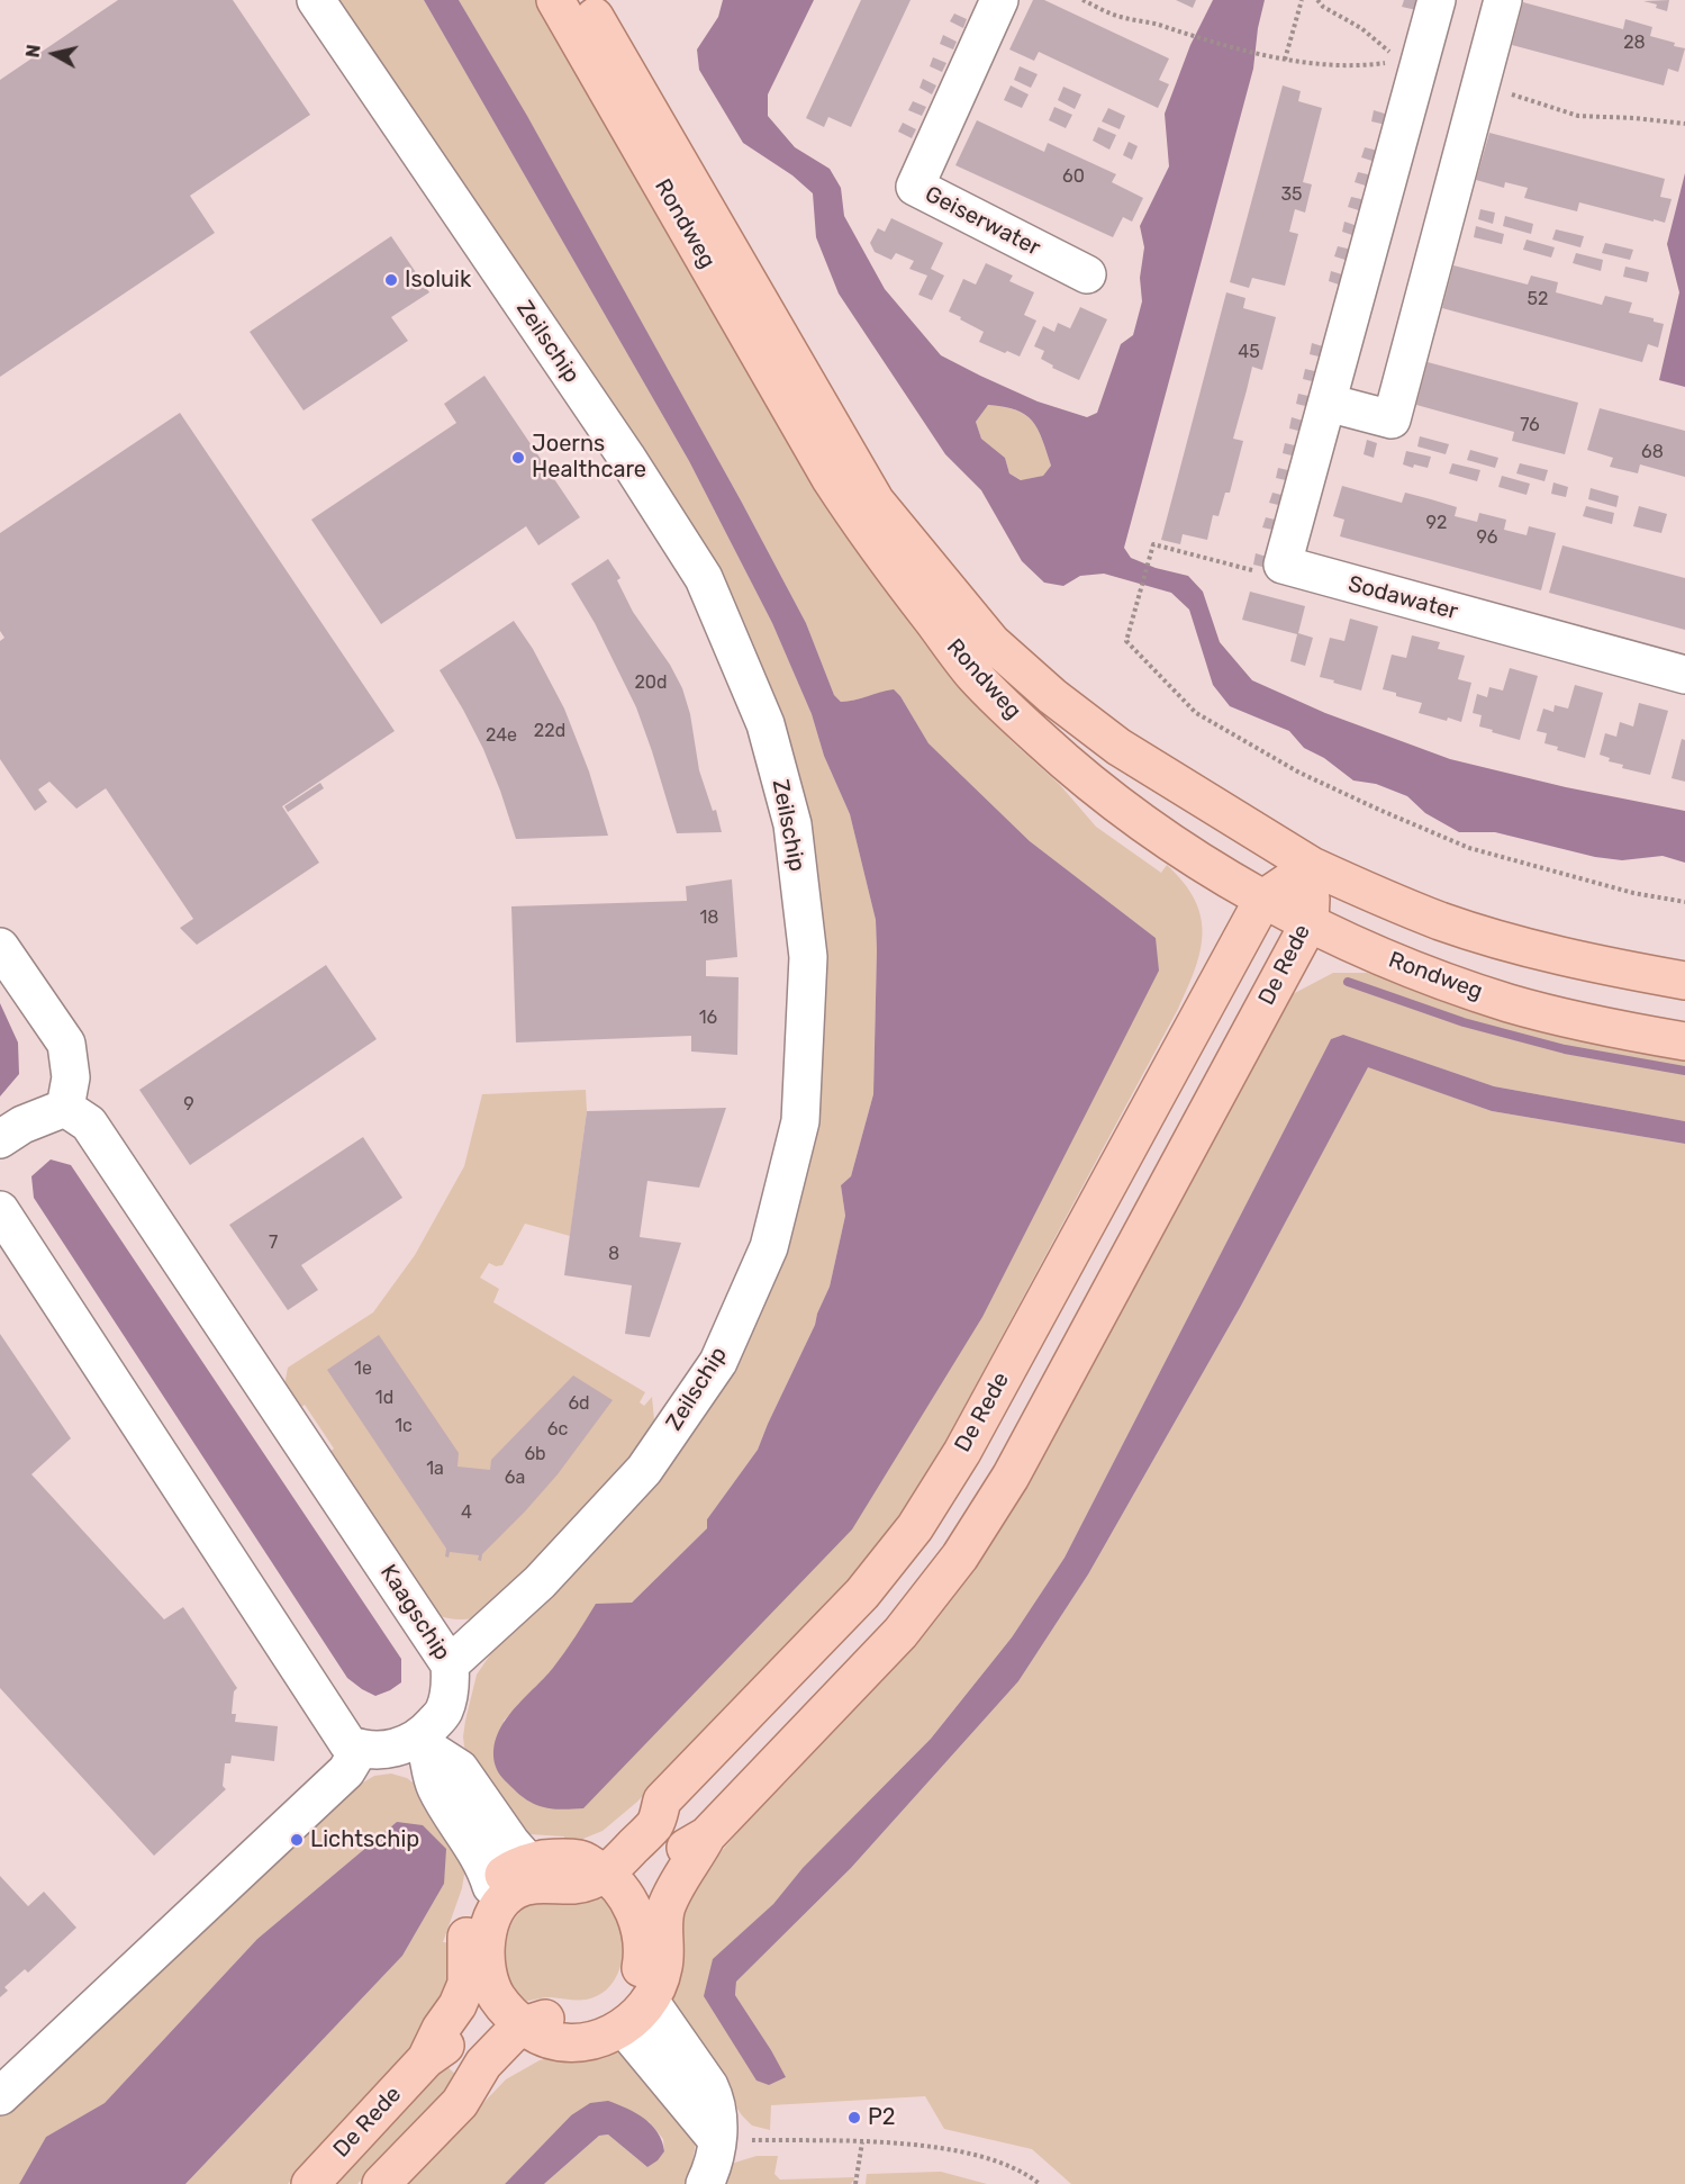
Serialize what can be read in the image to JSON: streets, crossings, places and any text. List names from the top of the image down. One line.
{"streets":{"main road":["Rondweg","De Rede"],"street":["Geiserwater","Zeilschip","Sodawater","Kaagschip"]},"crossings":[["Rondweg","De Rede"],["Zeilschip","Kaagschip"]],"places":["Isoluik","Joerns Healthcare","Lichtschip","P2"],"house_numbers":["28","60","35","52","45","76","68","92","96","20d","22d","24e","18","16","9","7","8","1e","1d","6d","1c","6c","6b","1a","6a","4"],"north":"left"}
